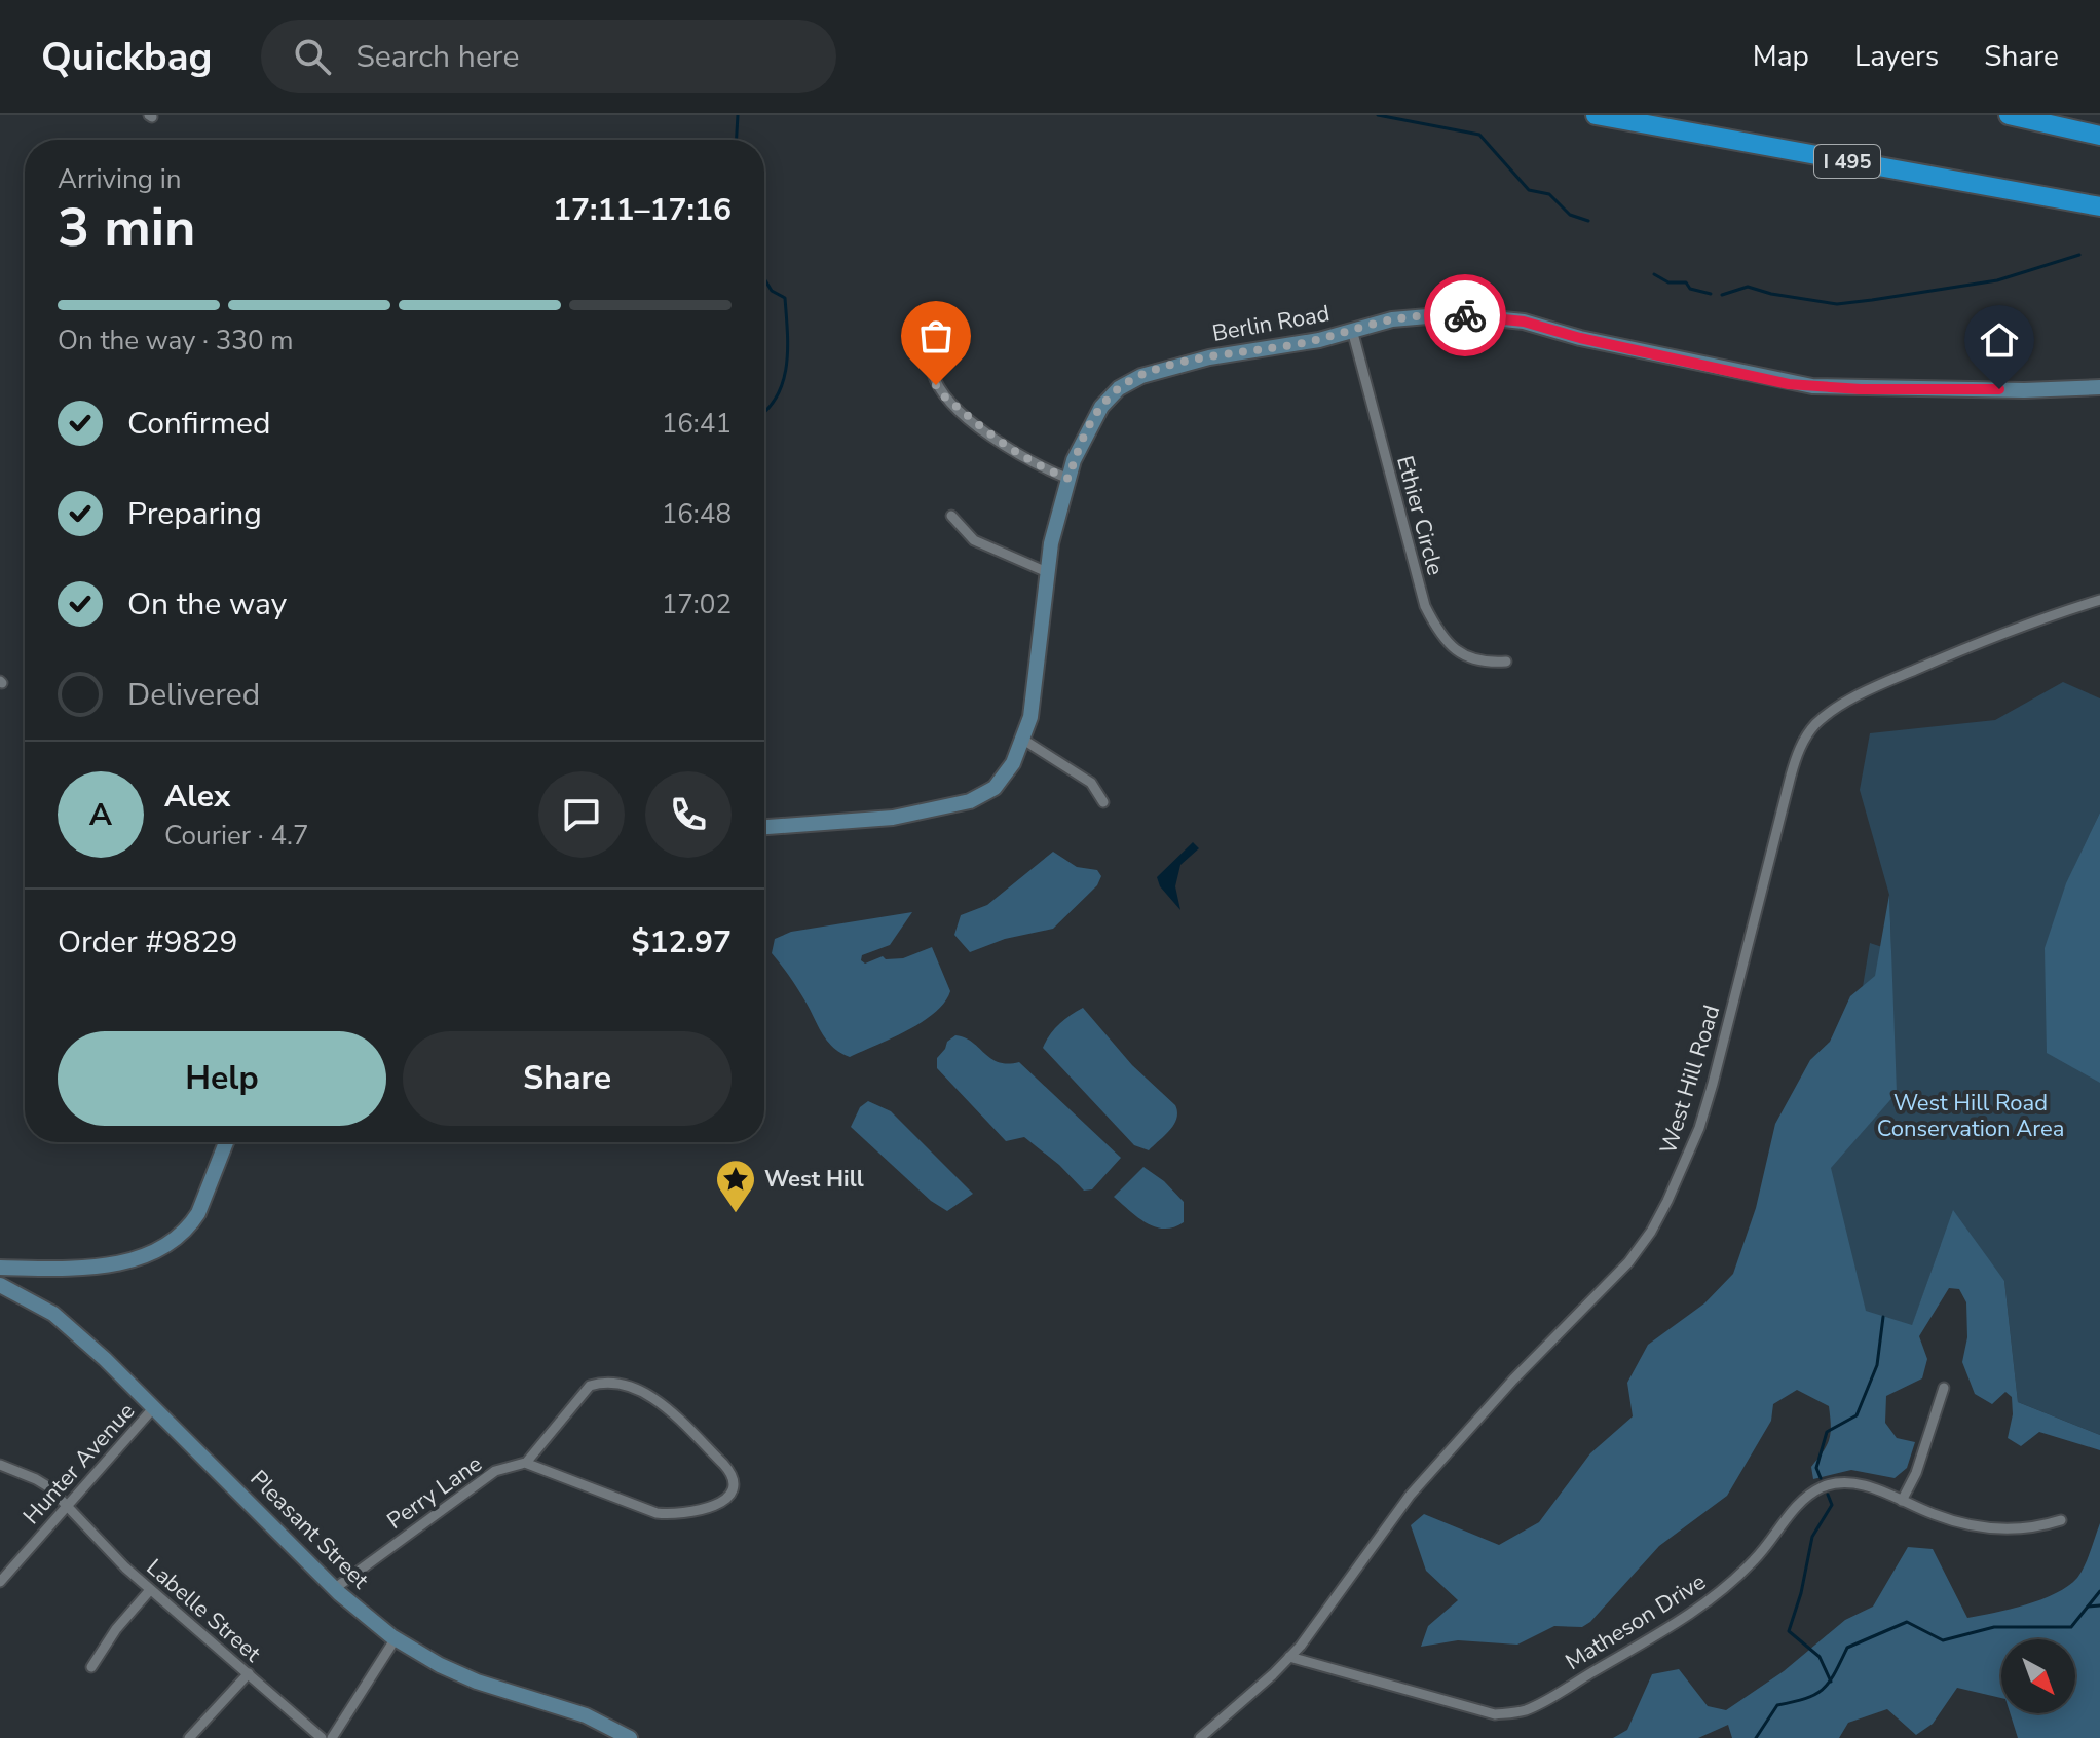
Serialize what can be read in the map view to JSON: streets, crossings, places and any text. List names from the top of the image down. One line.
{"streets":{"highway":["I 495"],"street":["Berlin Road","Ethier Circle","West Hill Road","Hunter Avenue","Perry Lane","Pleasant Street","Labelle Street","Matheson Drive"]},"crossings":[["Berlin Road","Ethier Circle"],["West Hill Road","Matheson Drive"],["Hunter Avenue","Pleasant Street"],["Hunter Avenue","Labelle Street"],["Perry Lane","Pleasant Street"]],"parks":["West Hill Road Conservation Area"],"places":{"place":["West Hill"]},"north":"bottom right","page":{"header":"Quickbag","search":"Search here","nav":["Map","Layers","Share"],"heading":["3 min","Arriving in","17:11–17:16"],"panel":["Alex","Courier · 4.7","Order #9829","$12.97"],"bar":"On the way · 330 m","list":[["Confirmed","16:41"],["Preparing","16:48"],["On the way","17:02"],"Delivered"],"round":"A","buttons":["Help","Share"]}}
